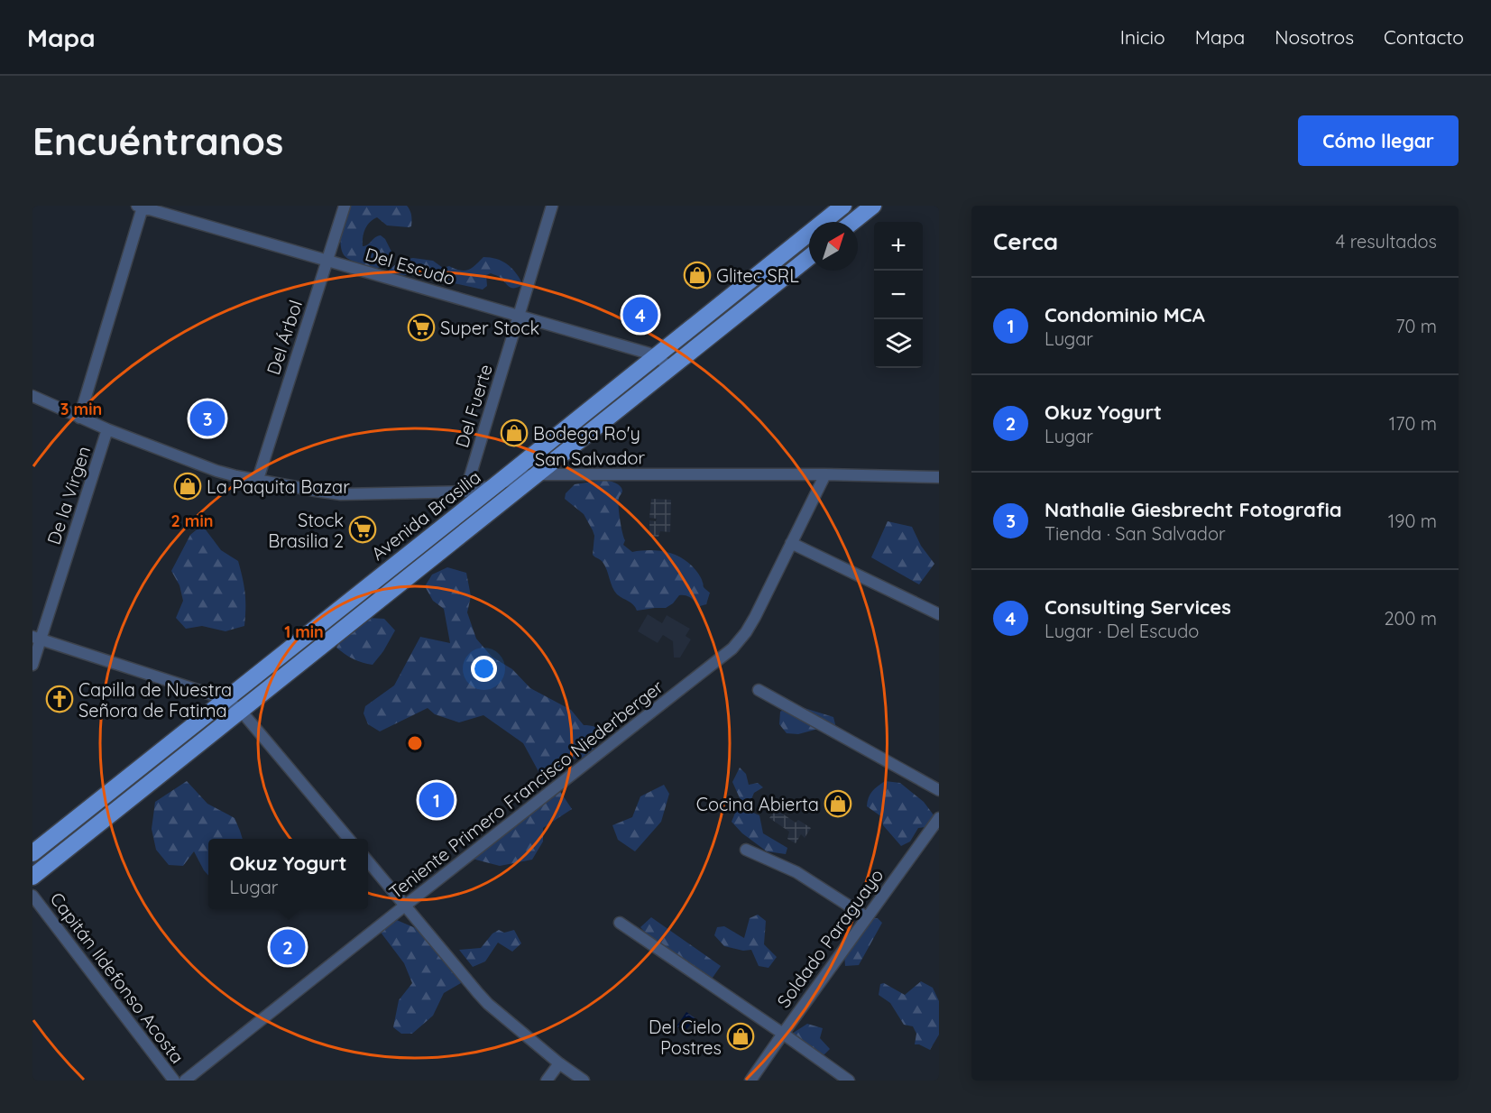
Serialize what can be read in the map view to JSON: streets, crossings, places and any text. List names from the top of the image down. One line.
{"streets":{"main road":["Avenida Brasilia"],"street":["Del Escudo","Del Árbol","Del Fuerte","San Salvador","De la Virgen","Teniente Primero Francisco Niederberger","Soldado Paraguayo","Capitán Ildefonso Acosta"]},"crossings":[["Del Escudo","Del Árbol"],["Del Escudo","Del Fuerte"],["Del Escudo","Avenida Brasilia"],["Del Árbol","San Salvador"],["Del Fuerte","San Salvador"],["San Salvador","De la Virgen"],["San Salvador","Avenida Brasilia"],["San Salvador","Teniente Primero Francisco Niederberger"]],"places":{"shop":["Glitec SRL","Bodega Ro'y","La Paquita Bazar","Cocina Abierta","Del Cielo Postres"],"supermarket":["Super Stock","Stock Brasilia 2"],"church":["Capilla de Nuestra Señora de Fatima"]},"north":"top right","page":{"header":"Mapa","nav":["Inicio","Mapa","Nosotros","Contacto"],"buttons":"Cómo llegar","title":"Encuéntranos","heading":["Cerca","4 resultados"],"map_buttons":["+","−"],"list":[{"mark":"1","name":"Condominio MCA","note":"Lugar","value":"70 m"},{"mark":"2","name":"Okuz Yogurt","note":"Lugar","value":"170 m"},{"mark":"3","name":"Nathalie Giesbrecht Fotografia","note":"Tienda · San Salvador","value":"190 m"},{"mark":"4","name":"Consulting Services","note":"Lugar · Del Escudo","value":"200 m"}],"pins":["4","3","1","2"],"popup":["Okuz Yogurt","Lugar"]},"rings":["3 min","2 min","1 min"]}
